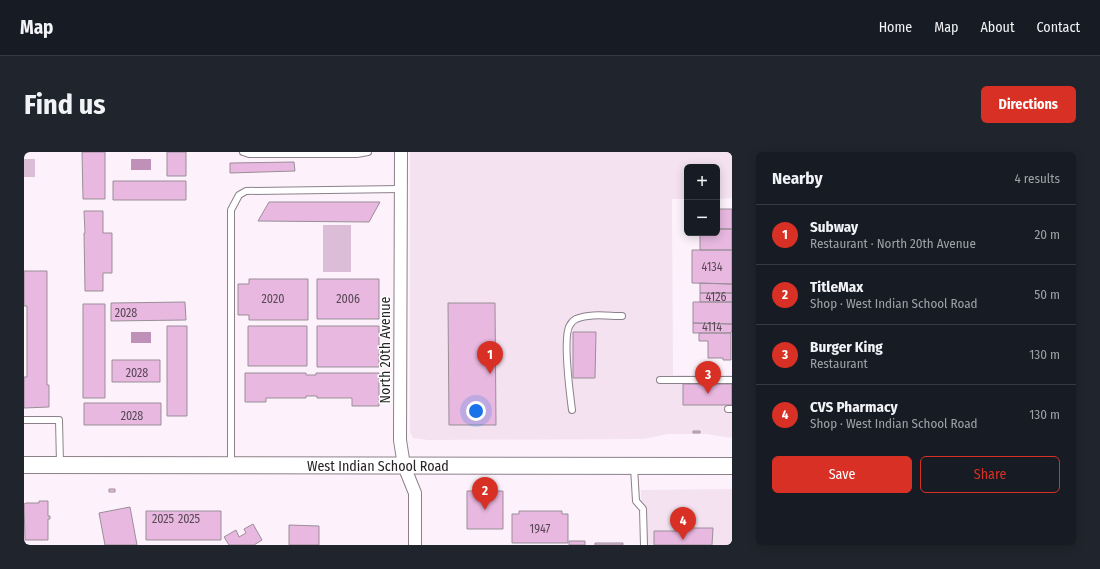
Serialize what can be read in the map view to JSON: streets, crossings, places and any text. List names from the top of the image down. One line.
{"streets":{"main road":["West Indian School Road"],"street":["North 20th Avenue"]},"crossings":[["North 20th Avenue","West Indian School Road"]],"house_numbers":["4134","4126","2020","2006","2028","4114","2028","2028","2025","2025","1947"],"page":{"header":"Map","nav":["Home","Map","About","Contact"],"buttons":["Directions",["Save","Share"]],"title":"Find us","heading":["Nearby","4 results"],"map_buttons":["+","−"],"list":[{"mark":"1","name":"Subway","note":"Restaurant · North 20th Avenue","value":"20 m"},{"mark":"2","name":"TitleMax","note":"Shop · West Indian School Road","value":"50 m"},{"mark":"3","name":"Burger King","note":"Restaurant","value":"130 m"},{"mark":"4","name":"CVS Pharmacy","note":"Shop · West Indian School Road","value":"130 m"}],"pins":["1","3","2","4"]}}
